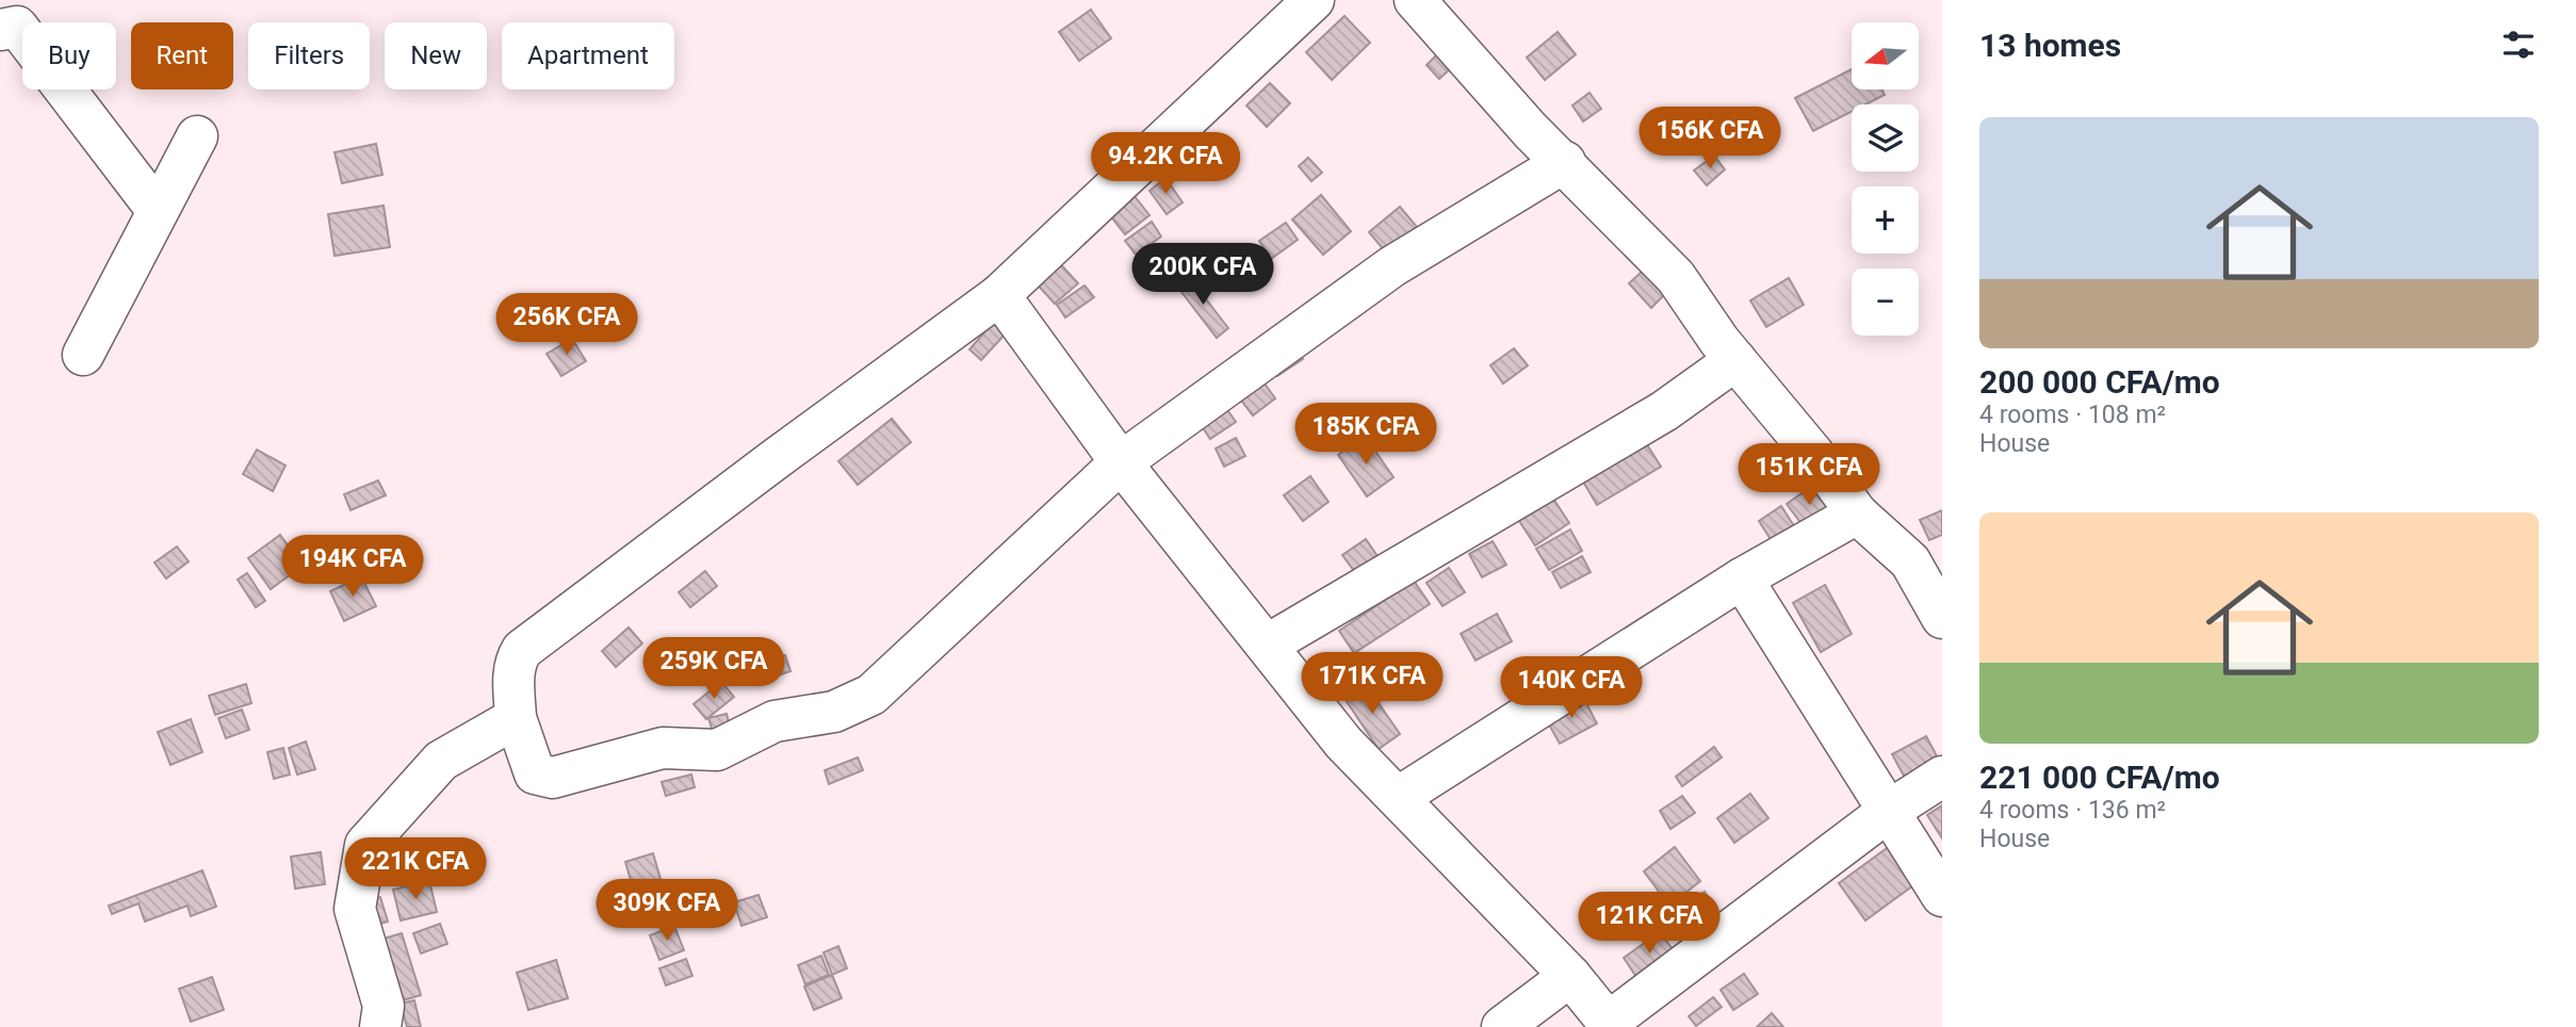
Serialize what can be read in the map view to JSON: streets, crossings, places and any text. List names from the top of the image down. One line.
{"north":"left","page":{"heading":"13 homes","map_buttons":["+","−"],"chip":["Buy","Rent","Filters","New","Apartment"],"list":[{"name":"200 000 CFA/mo","note":"4 rooms · 108 m² · House"},{"name":"221 000 CFA/mo","note":"4 rooms · 136 m² · House"}],"price":["156K CFA","94.2K CFA","200K CFA","256K CFA","185K CFA","151K CFA","194K CFA","259K CFA","171K CFA","140K CFA","221K CFA","309K CFA","121K CFA"]}}
